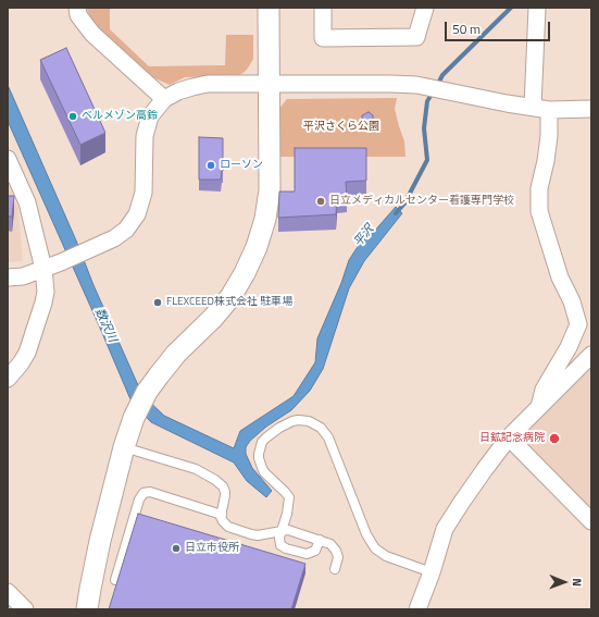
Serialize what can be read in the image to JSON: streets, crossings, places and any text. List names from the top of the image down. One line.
{"water":["平沢","数沢川"],"parks":["平沢さくら公園"],"places":["ベルメゾン高鈴","ローソン","日立メディカルセンター看護専門学校","FLEXCEED株式会社 駐車場","日鉱記念病院","日立市役所"],"scale_bar":"50 m","north":"right"}
